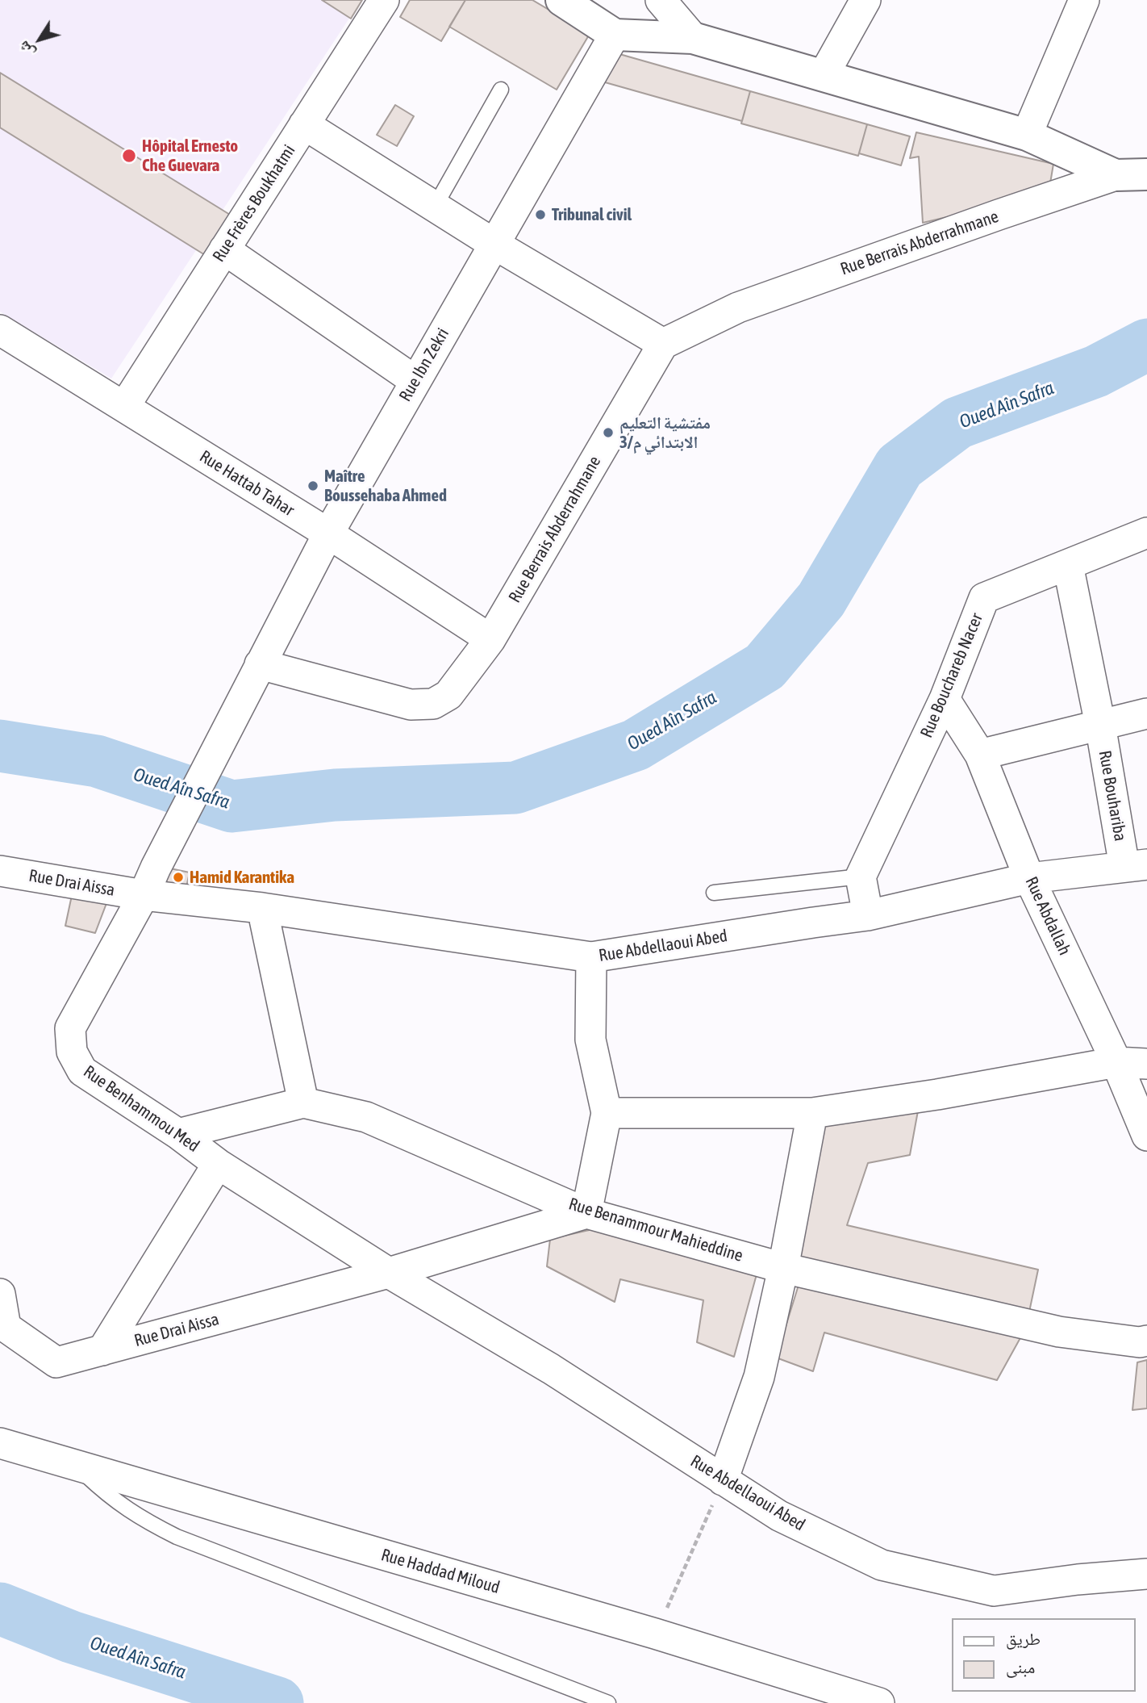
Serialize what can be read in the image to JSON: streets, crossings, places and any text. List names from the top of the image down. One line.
{"streets":{"street":["Rue Frères Boukhatmi","Rue Berrais Abderrahmane","Rue Ibn Zekri","Rue Hattab Tahar","Rue Bouchareb Nacer","Rue Bouhariba","Rue Drai Aissa","Rue Abdallah","Rue Abdellaoui Abed","Rue Benhammou Med","Rue Benammour Mahieddine","Rue Haddad Miloud"]},"crossings":[["Rue Frères Boukhatmi","Rue Hattab Tahar"],["Rue Berrais Abderrahmane","Rue Ibn Zekri"],["Rue Berrais Abderrahmane","Rue Hattab Tahar"],["Rue Ibn Zekri","Rue Hattab Tahar"],["Rue Ibn Zekri","Rue Benhammou Med"],["Rue Bouchareb Nacer","Rue Bouhariba"],["Rue Bouchareb Nacer","Rue Abdallah"],["Rue Bouhariba","Rue Abdellaoui Abed"],["Rue Drai Aissa","Rue Abdellaoui Abed"],["Rue Drai Aissa","Rue Benhammou Med"],["Rue Drai Aissa","Rue Benammour Mahieddine"],["Rue Abdallah","Rue Abdellaoui Abed"],["Rue Abdellaoui Abed","Rue Benhammou Med"],["Rue Benhammou Med","Rue Benammour Mahieddine"]],"water":["Oued Aîn Safra"],"places":["Hôpital Ernesto Che Guevara","Tribunal civil","مفتشية التعليم الابتدائي م/3","Maître Boussehaba Ahmed","Hamid Karantika"],"legend":["طريق","مبنى"],"north":"bottom left"}
